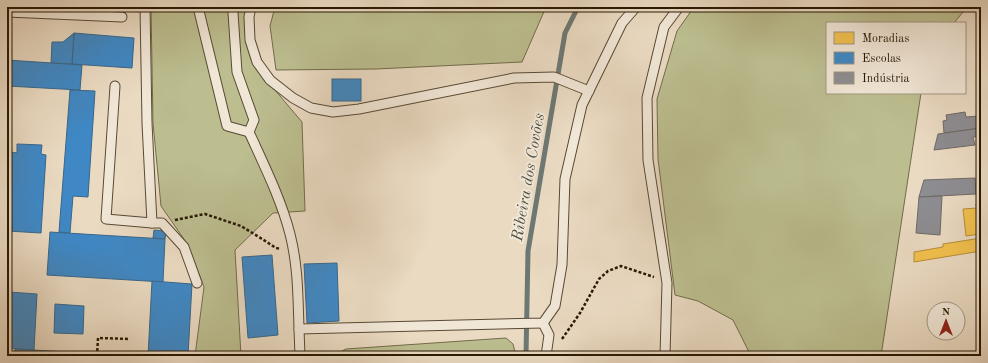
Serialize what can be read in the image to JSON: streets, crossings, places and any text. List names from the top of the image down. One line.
{"water":["Ribeira dos Covões"],"legend":["Moradias","Escolas","Indústria"],"north":"top"}
